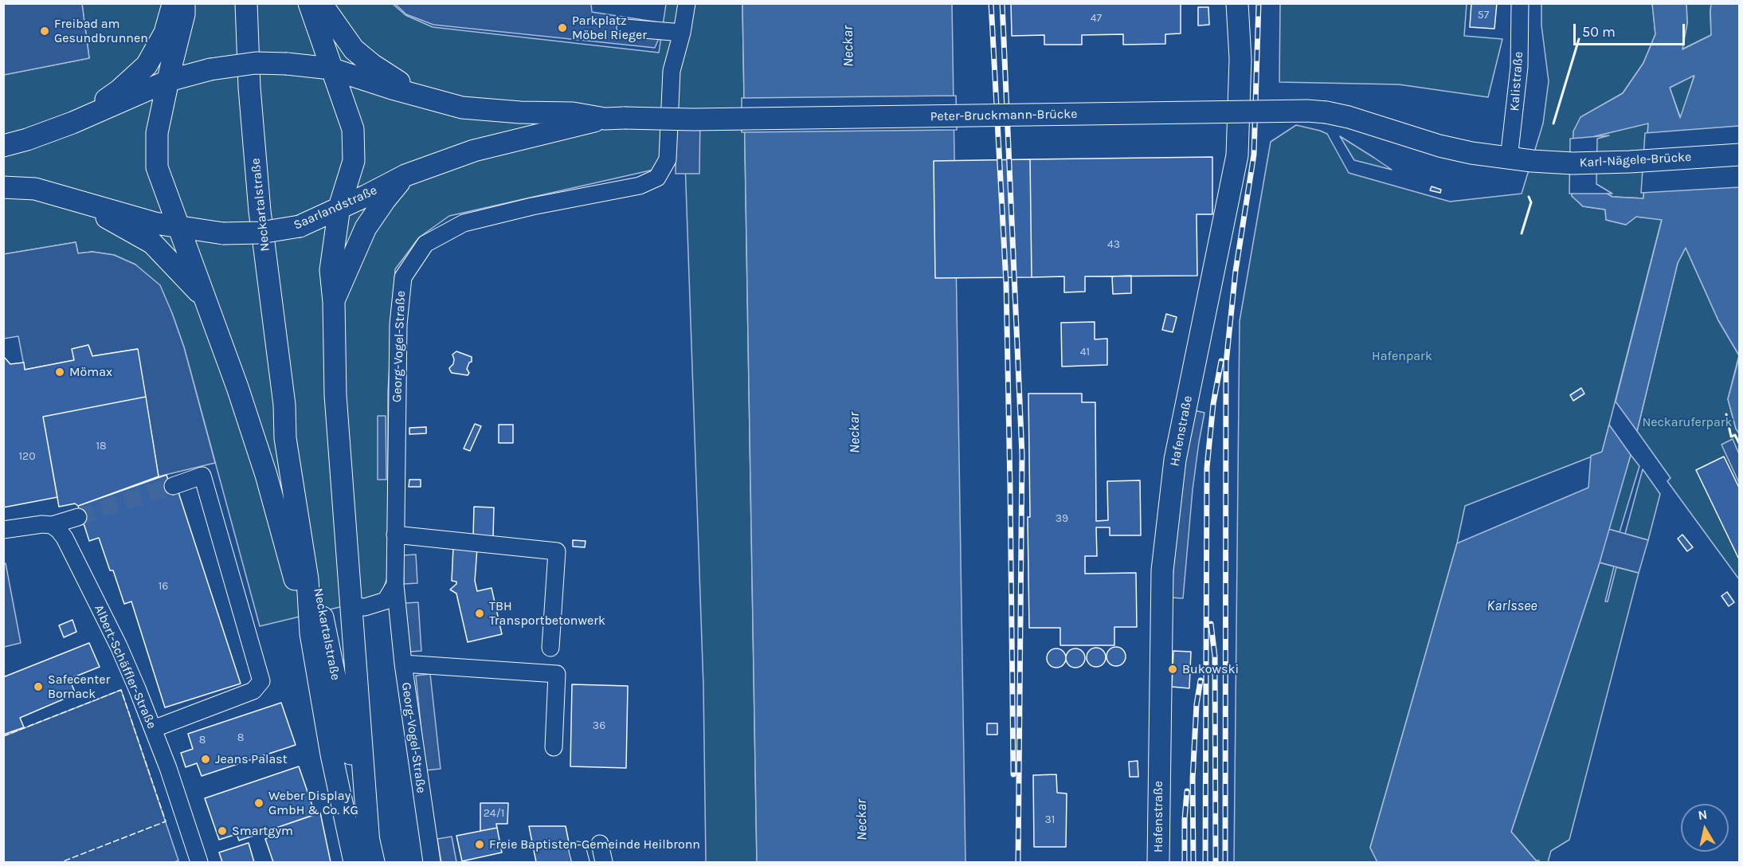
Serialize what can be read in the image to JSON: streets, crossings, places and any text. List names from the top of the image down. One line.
{"streets":{"main road":["Peter-Bruckmann-Brücke","Karl-Nägele-Brücke","Neckartalstraße","Saarlandstraße","Hafenstraße"],"street":["Kalistraße","Georg-Vogel-Straße","Albert-Schäffler-Straße"]},"crossings":[["Kalistraße","Peter-Bruckmann-Brücke"],["Kalistraße","Karl-Nägele-Brücke"],["Peter-Bruckmann-Brücke","Karl-Nägele-Brücke"],["Peter-Bruckmann-Brücke","Saarlandstraße"]],"water":["Neckar","Karlssee"],"parks":["Hafenpark","Neckaruferpark"],"places":["Parkplatz Möbel Rieger","Freibad am Gesundbrunnen","Mömax","TBH Transportbetonwerk","Bukowski","Safecenter Bornack","Jeans Palast","Weber Display GmbH & Co. KG","Smartgym","Freie Baptisten-Gemeinde Heilbronn"],"house_numbers":["57","47","43","41","18","120","39","16","36","8","8","24/1","31"],"scale_bar":"50 m","north":"top"}
